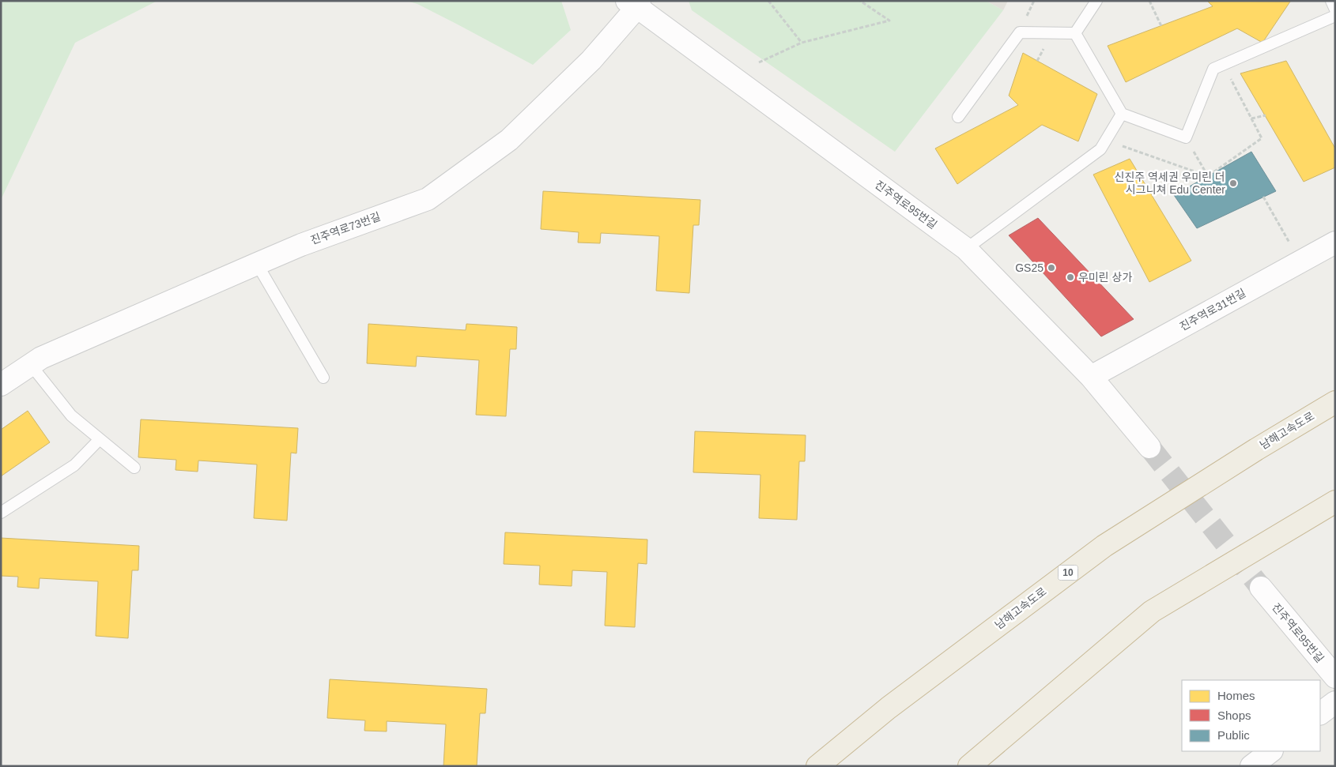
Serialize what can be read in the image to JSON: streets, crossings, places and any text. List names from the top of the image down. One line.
{"streets":{"highway":["남해고속도로","10"],"street":["진주역로95번길","진주역로73번길","진주역로31번길"]},"crossings":[["진주역로95번길","진주역로73번길"],["진주역로95번길","진주역로31번길"]],"places":["신진주 역세권 우미린 더 시그니쳐 Edu Center","GS25","우미린 상가"],"legend":["Homes","Shops","Public"]}
